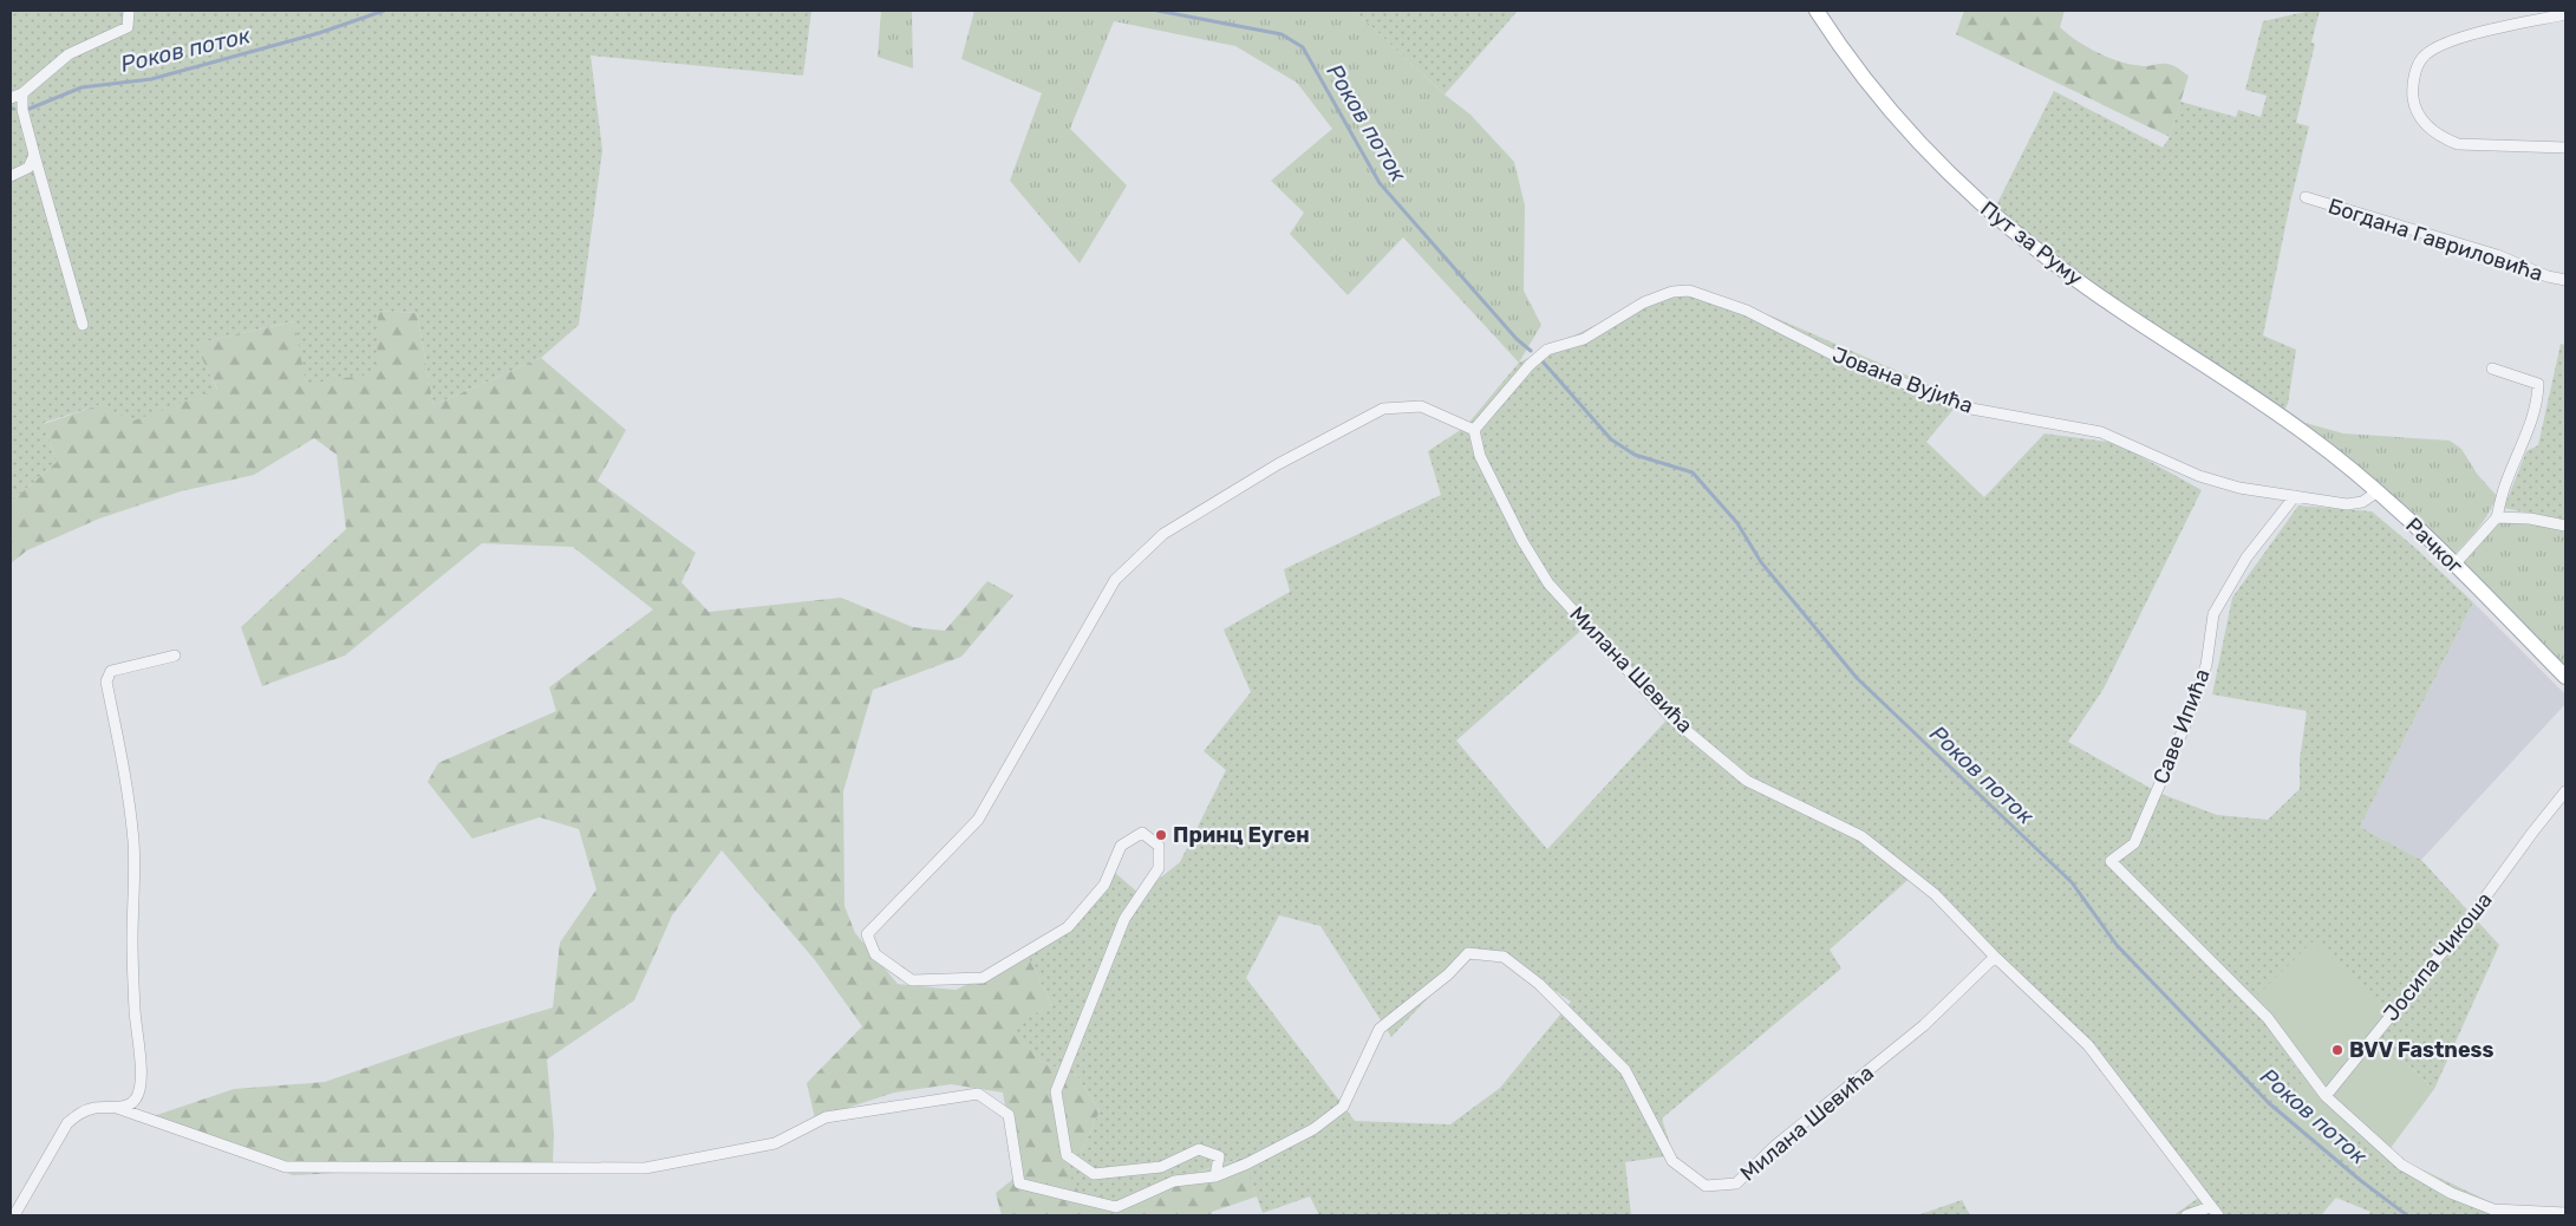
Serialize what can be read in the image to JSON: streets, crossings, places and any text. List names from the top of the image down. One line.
{"streets":{"main road":["Пут за Руму","Рачког"],"street":["Богдана Гавриловића","Јована Вујића","Милана Шевића","Саве Ипића","Јосипа Чикоша"]},"crossings":[["Пут за Руму","Рачког"],["Јована Вујића","Рачког"],["Јована Вујића","Милана Шевића"],["Јована Вујића","Саве Ипића"],["Саве Ипића","Јосипа Чикоша"]],"water":["Роков поток"],"places":["Принц Еуген","BVV Fastness"]}
